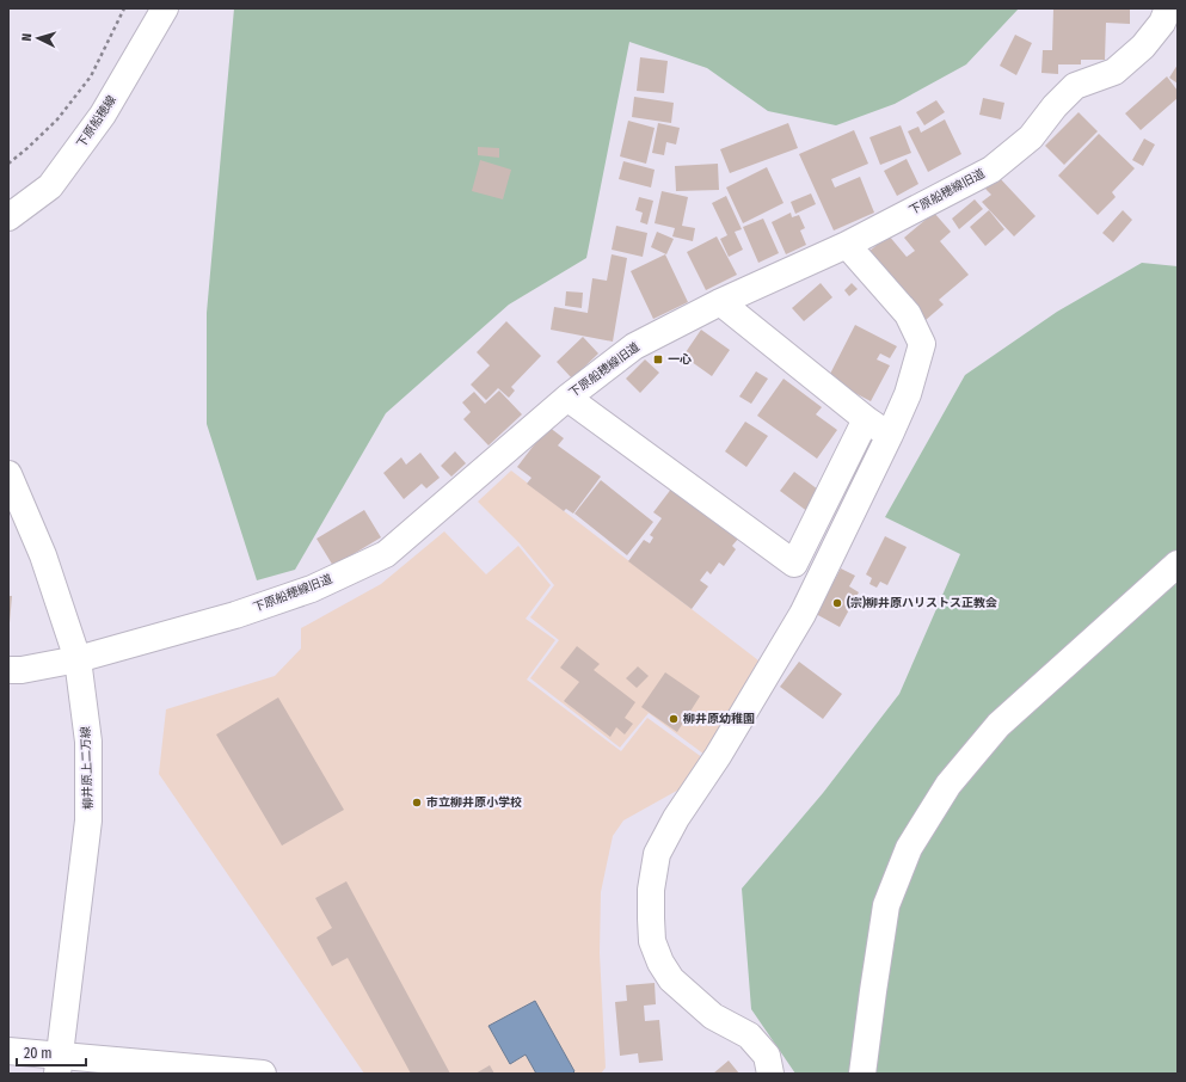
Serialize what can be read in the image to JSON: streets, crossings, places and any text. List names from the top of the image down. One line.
{"streets":{"street":["下原船穂線","下原船穂線旧道","柳井原上二万線"]},"crossings":[["下原船穂線旧道","柳井原上二万線"]],"places":{"transit":["一心"],"other":["(宗)柳井原ハリストス正教会","柳井原幼稚園","市立柳井原小学校"]},"scale_bar":"20 m","north":"left"}
